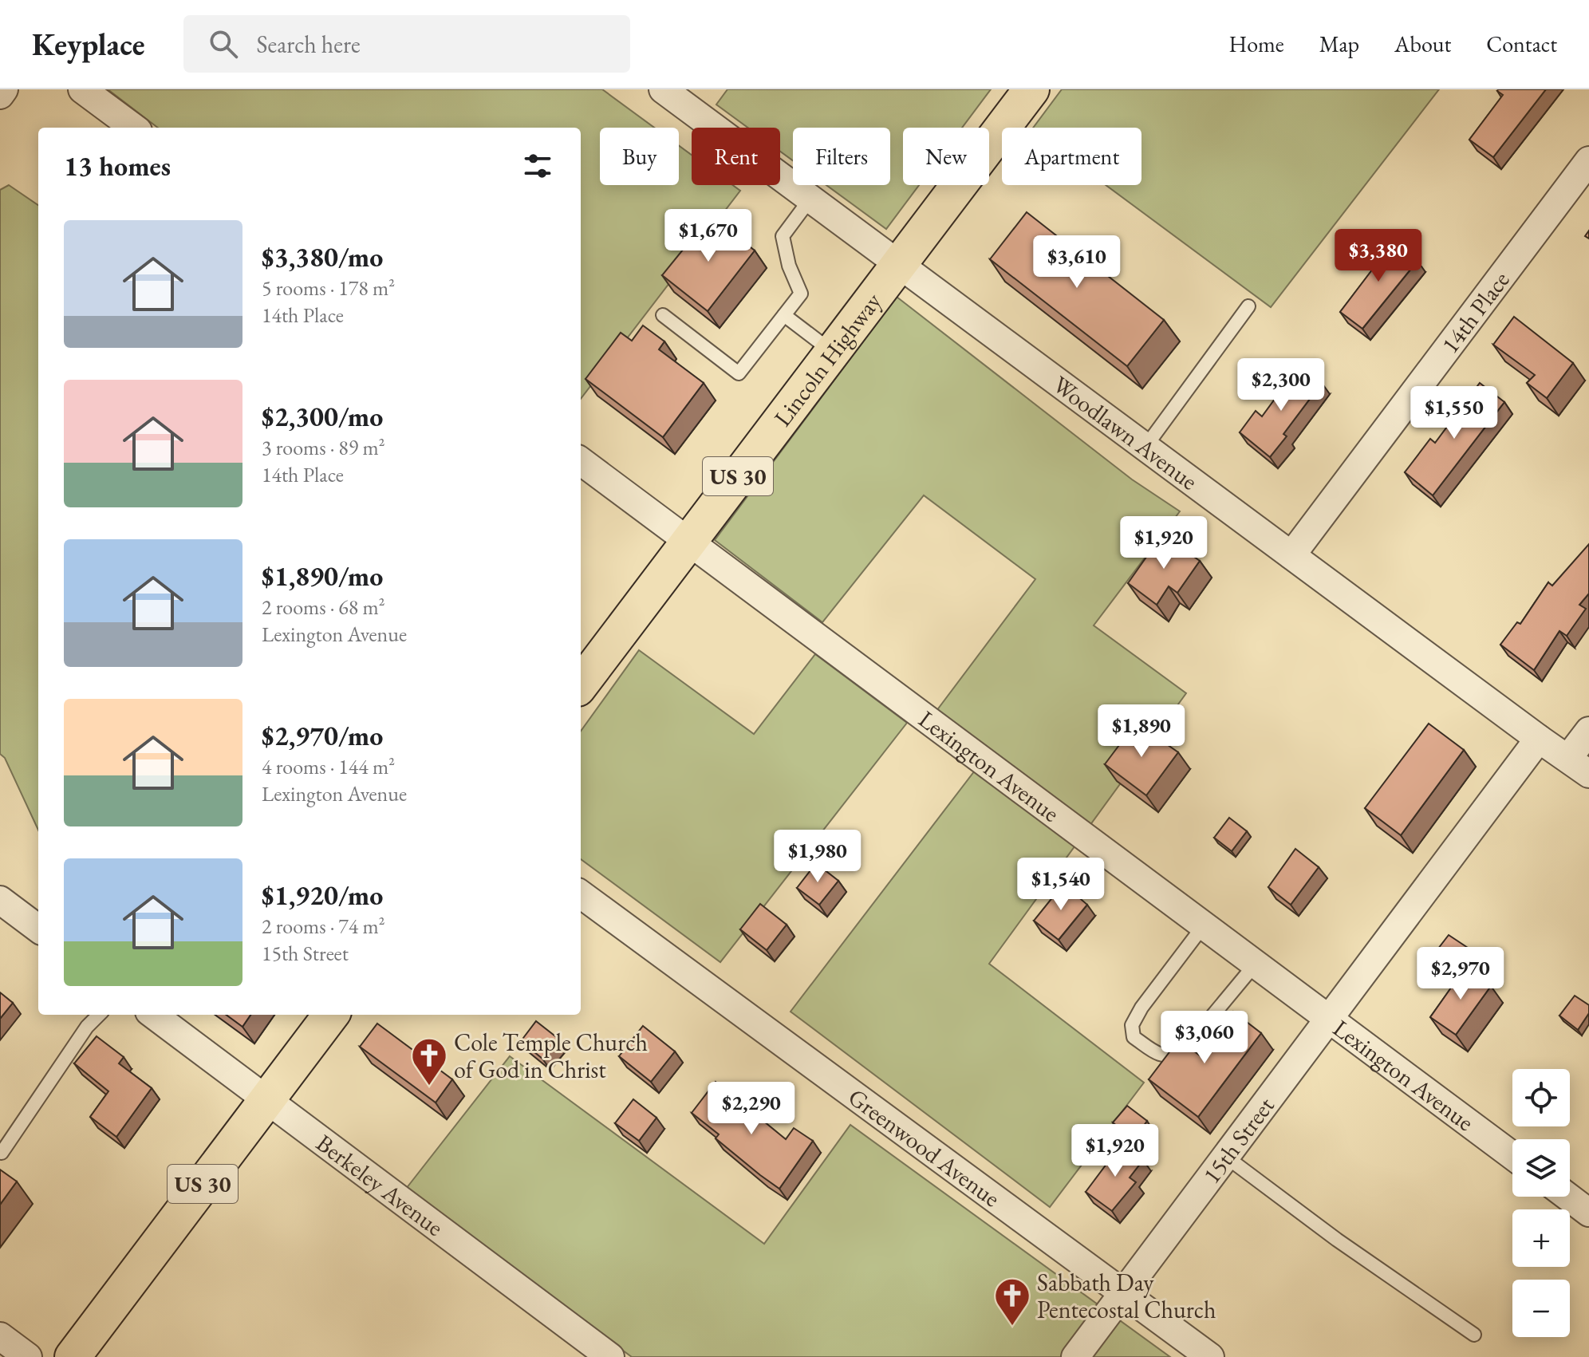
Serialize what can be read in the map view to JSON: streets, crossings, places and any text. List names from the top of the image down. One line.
{"streets":{"main road":["Lincoln Highway","US 30"],"street":["14th Place","Woodlawn Avenue","Lexington Avenue","15th Street","Greenwood Avenue","Berkeley Avenue"]},"crossings":[["14th Place","Woodlawn Avenue"],["Lincoln Highway","Woodlawn Avenue"],["Lincoln Highway","Lexington Avenue"],["Woodlawn Avenue","15th Street"],["US 30","Berkeley Avenue"],["Lexington Avenue","15th Street"],["15th Street","Greenwood Avenue"]],"places":{"church":["Cole Temple Church of God in Christ","Sabbath Day Pentecostal Church"]},"page":{"header":"Keyplace","search":"Search here","nav":["Home","Map","About","Contact"],"chip":["Buy","Rent","Filters","New","Apartment"],"heading":"13 homes","list":[{"name":"$3,380/mo","note":"5 rooms · 178 m² · 14th Place"},{"name":"$2,300/mo","note":"3 rooms · 89 m² · 14th Place"},{"name":"$1,890/mo","note":"2 rooms · 68 m² · Lexington Avenue"},{"name":"$2,970/mo","note":"4 rooms · 144 m² · Lexington Avenue"},{"name":"$1,920/mo","note":"2 rooms · 74 m² · 15th Street"}],"price":["$1,670","$3,380","$3,610","$2,300","$1,550","$1,920","$1,890","$1,980","$1,540","$2,970","$3,060","$2,290","$1,920"],"map_buttons":["+","−"]}}
